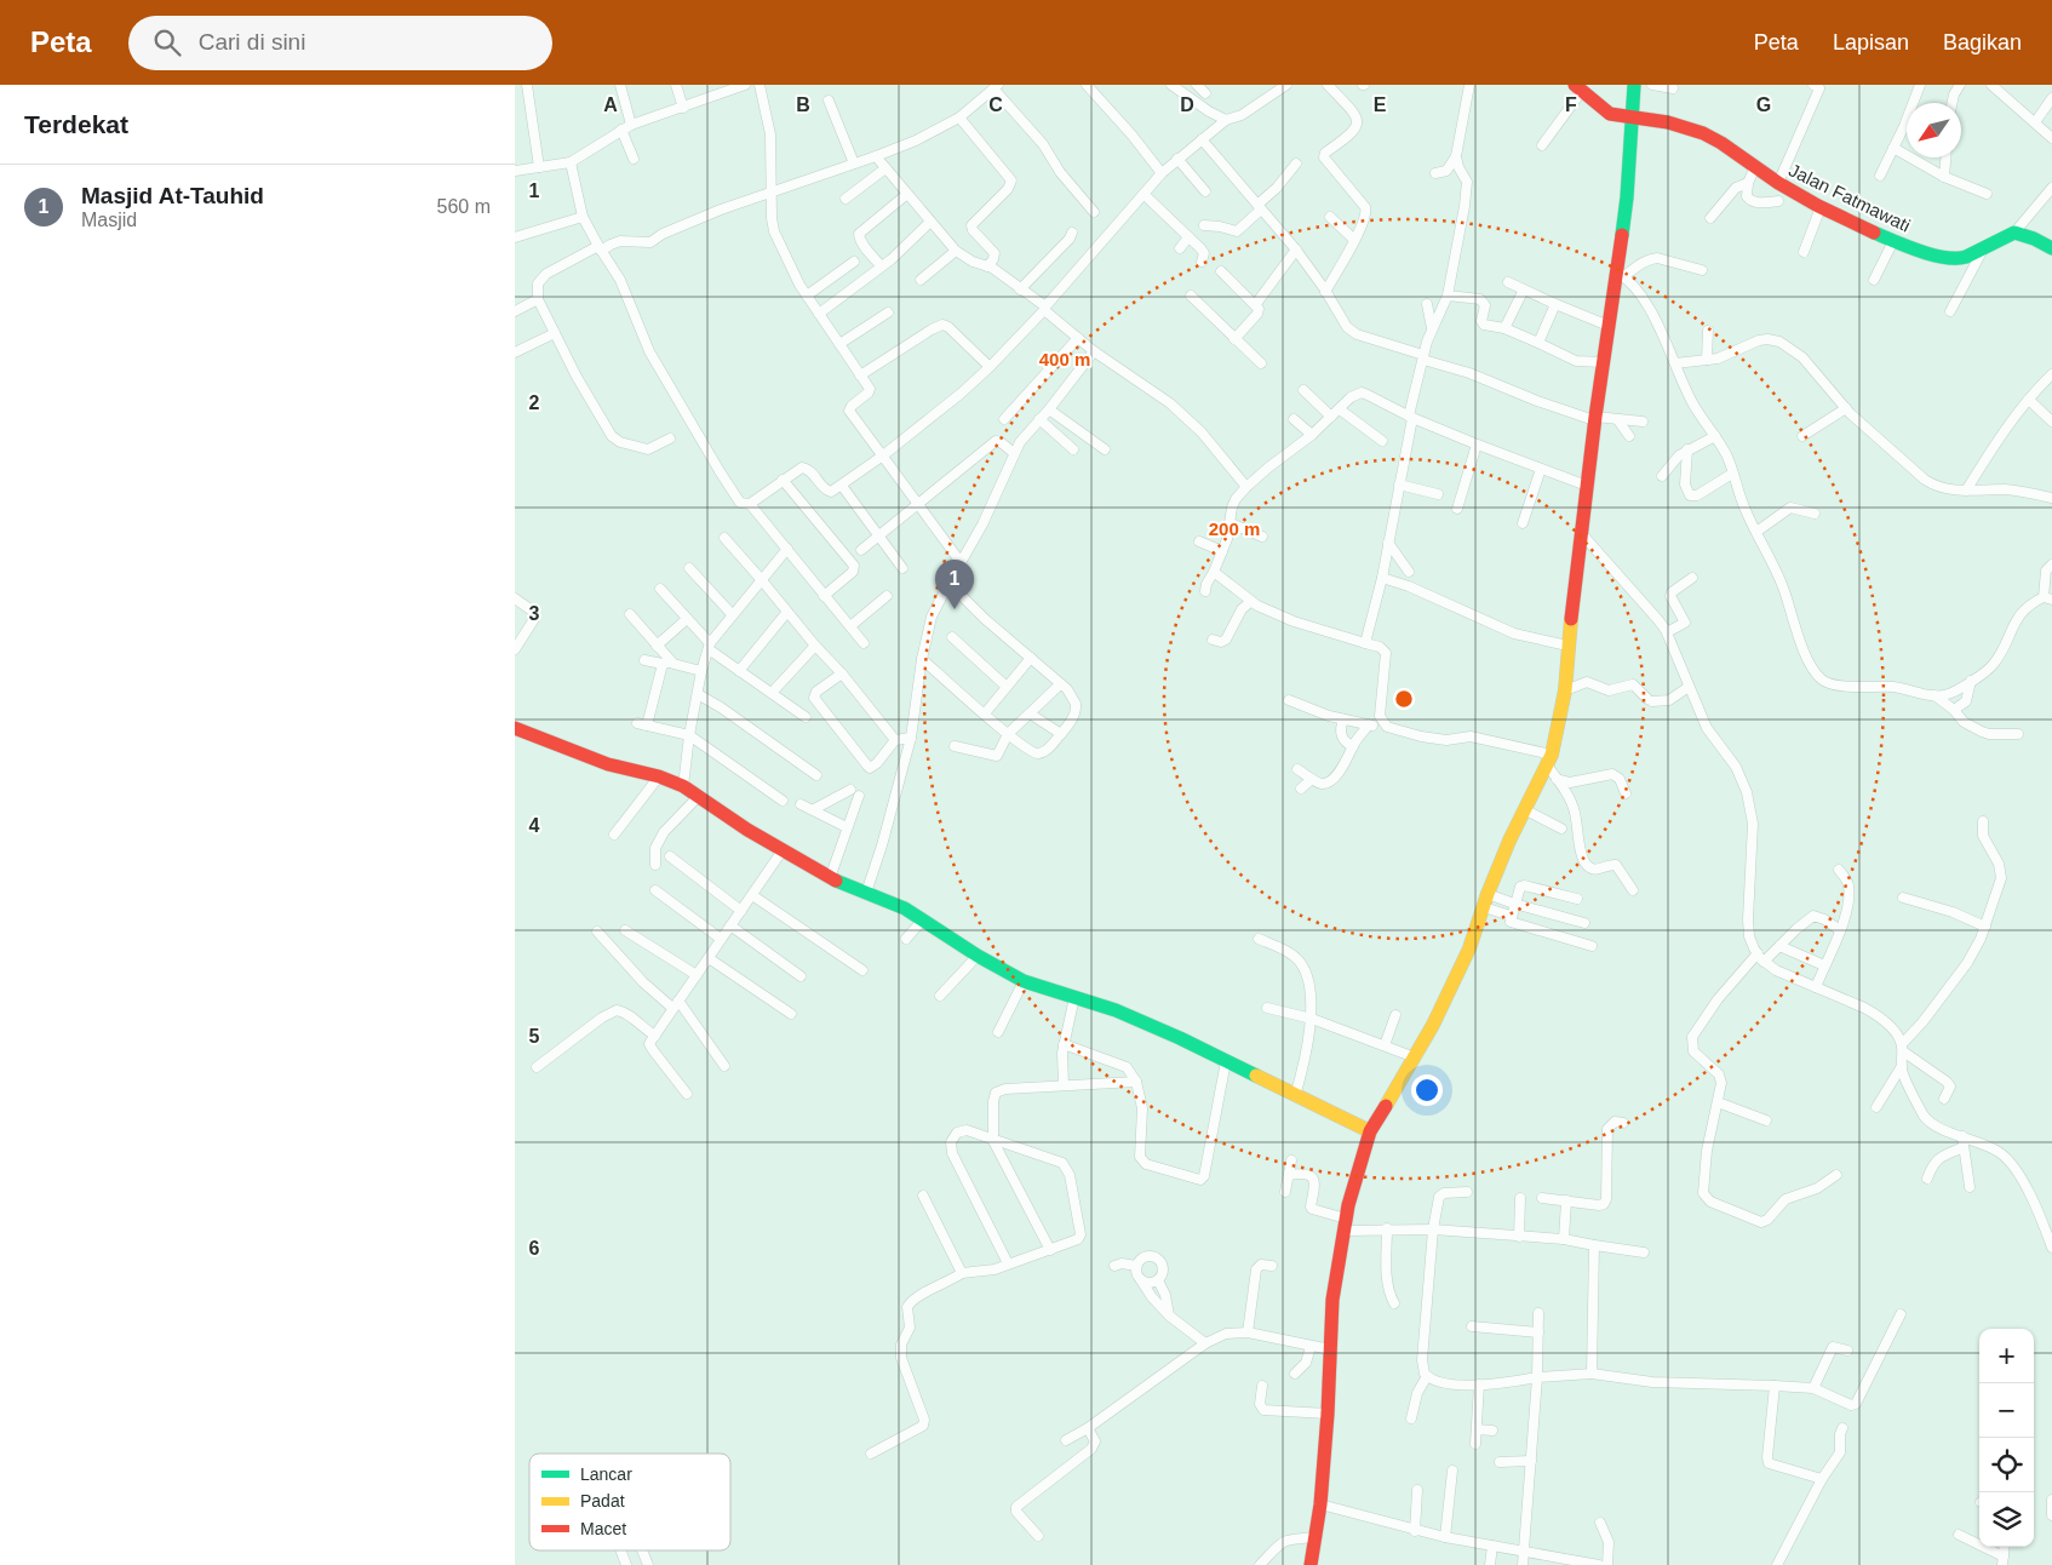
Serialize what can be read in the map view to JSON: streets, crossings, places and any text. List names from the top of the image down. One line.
{"streets":{"street":["Jalan Fatmawati"]},"legend":["Lancar","Padat","Macet"],"north":"bottom left","page":{"header":"Peta","search":"Cari di sini","nav":["Peta","Lapisan","Bagikan"],"heading":"Terdekat","list":[{"mark":"1","name":"Masjid At-Tauhid","note":"Masjid","value":"560 m"}],"pins":"1","map_buttons":["+","−"]},"grid":{"columns":["A","B","C","D","E","F","G"],"rows":["1","2","3","4","5","6"]},"rings":["400 m","200 m"]}
